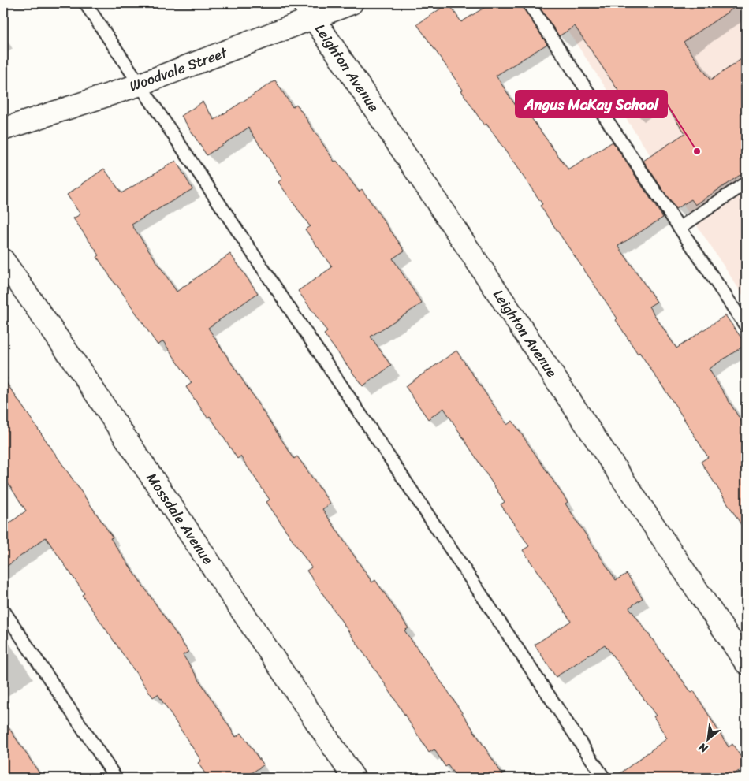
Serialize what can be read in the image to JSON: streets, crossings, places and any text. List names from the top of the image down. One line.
{"streets":{"street":["Leighton Avenue","Woodvale Street","Mossdale Avenue"]},"crossings":[["Leighton Avenue","Woodvale Street"]],"places":["Angus McKay School"],"north":"bottom left"}
